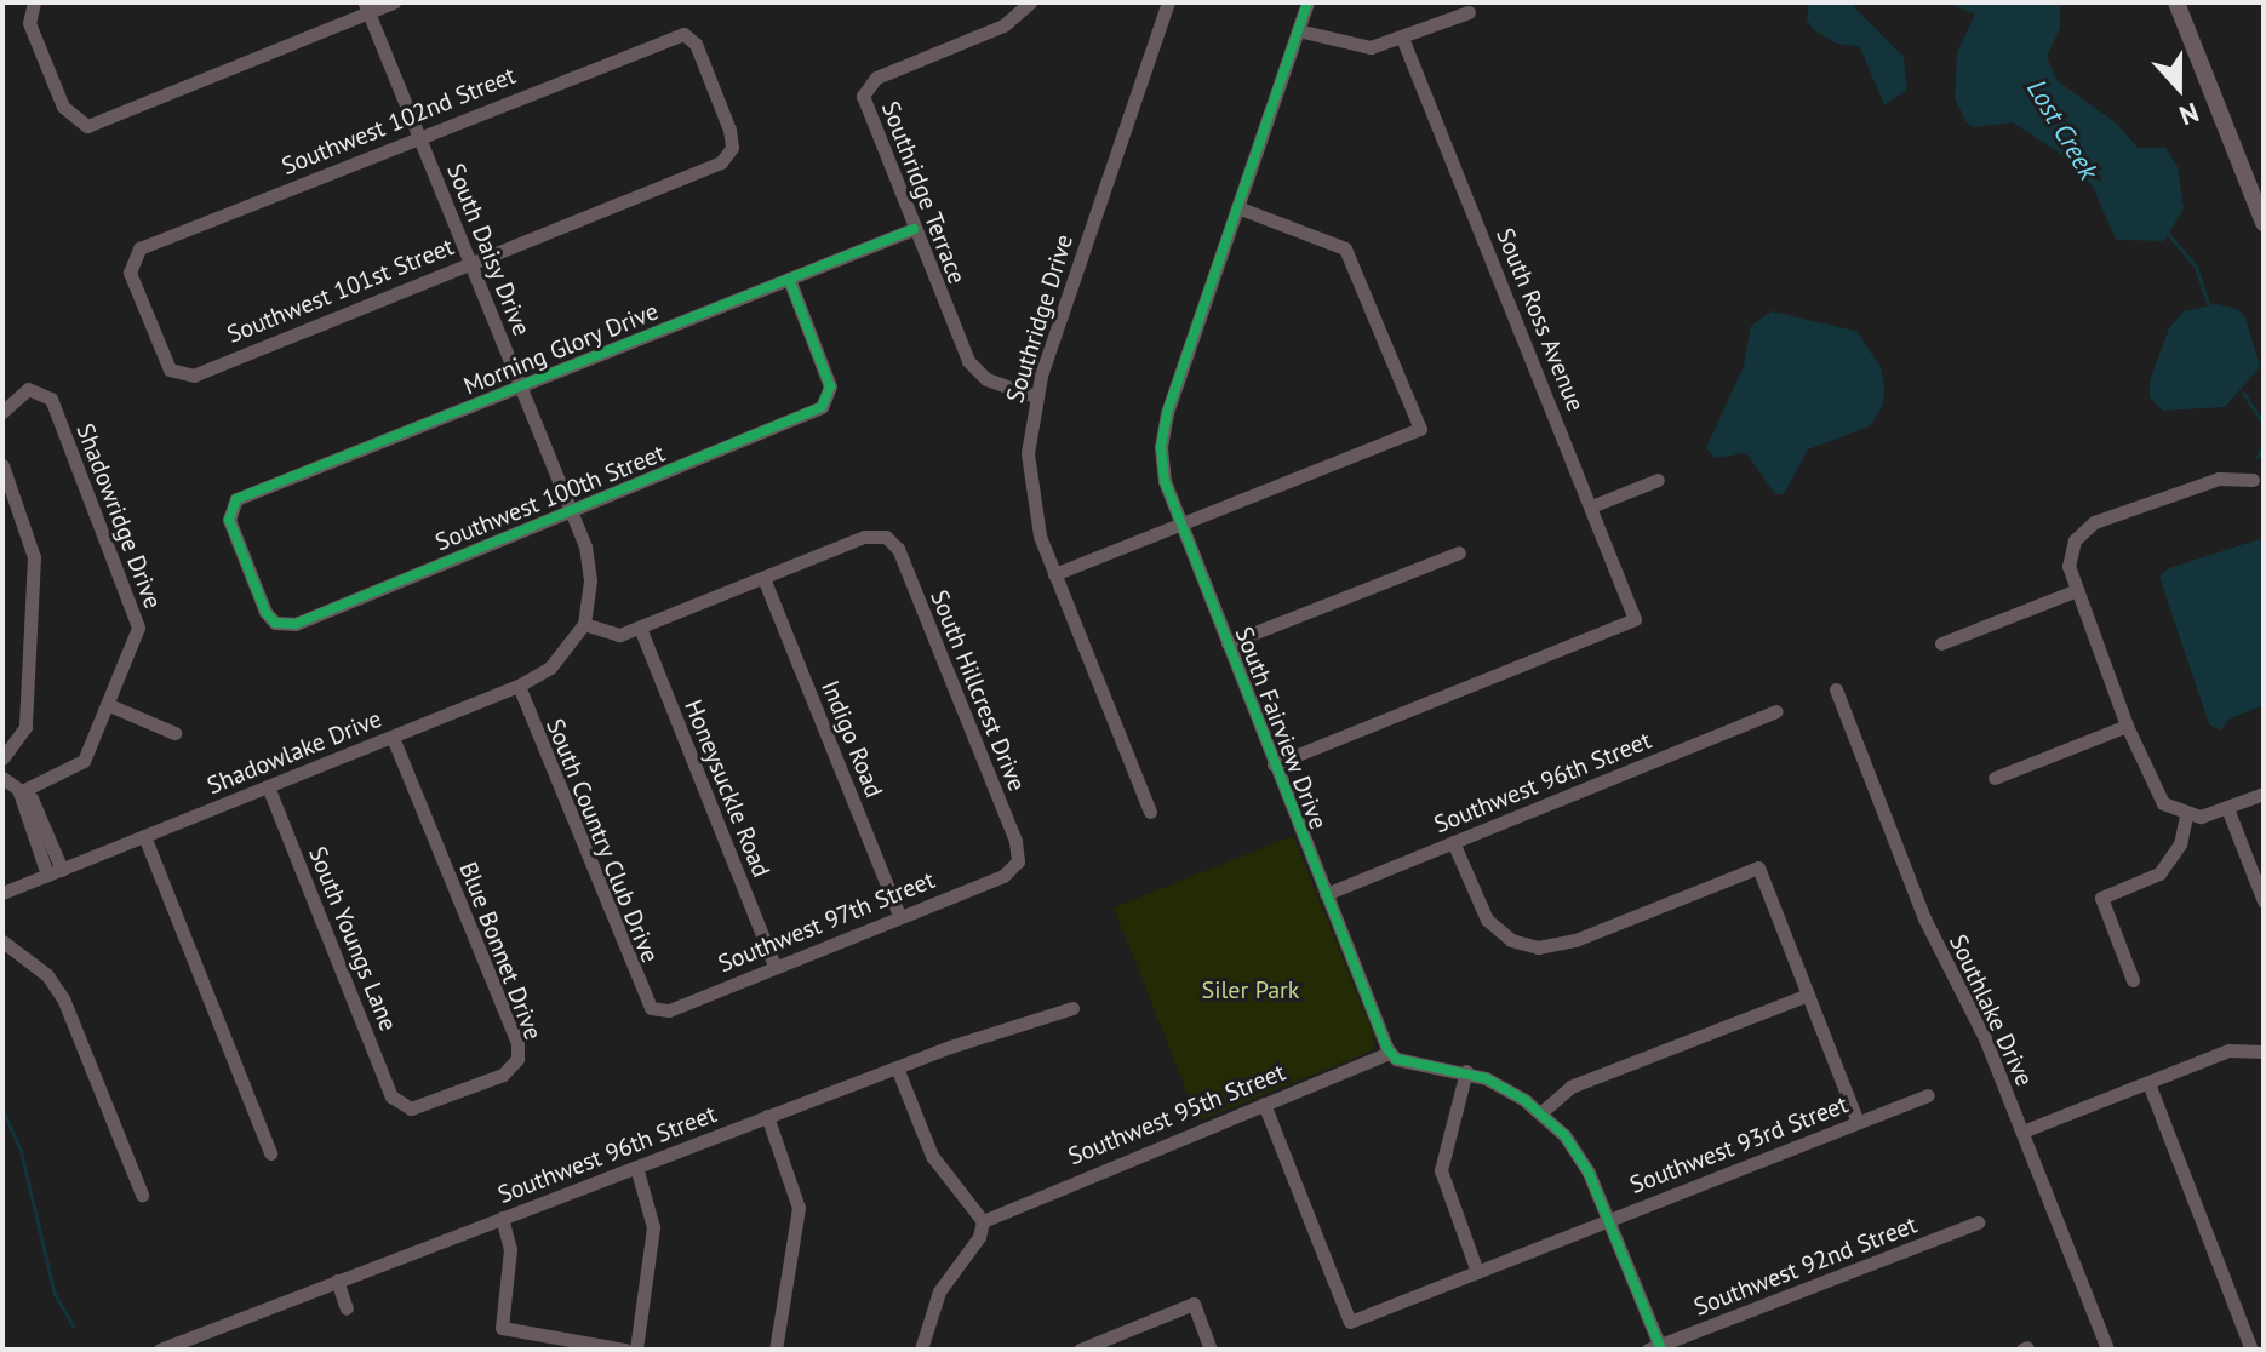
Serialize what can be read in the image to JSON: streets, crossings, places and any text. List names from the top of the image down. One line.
{"streets":{"street":["Southwest 102nd Street","Southridge Terrace","South Daisy Drive","Southwest 101st Street","Southridge Drive","South Ross Avenue","Morning Glory Drive","Southwest 100th Street","Shadowridge Drive","South Hillcrest Drive","South Fairview Drive","Indigo Road","Shadowlake Drive","Southwest 96th Street","Honeysuckle Road","South Country Club Drive","Southwest 97th Street","South Youngs Lane","Blue Bonnet Drive","Southlake Drive","Southwest 95th Street","Southwest 93rd Street","Southwest 92nd Street"]},"crossings":[["Southwest 102nd Street","South Daisy Drive"],["Southwest 102nd Street","Southwest 101st Street"],["Southridge Terrace","Southridge Drive"],["Southridge Terrace","Morning Glory Drive"],["South Daisy Drive","Southwest 101st Street"],["South Daisy Drive","Morning Glory Drive"],["South Daisy Drive","Southwest 100th Street"],["South Daisy Drive","Shadowlake Drive"],["South Ross Avenue","South Fairview Drive"],["Morning Glory Drive","Southwest 100th Street"],["South Hillcrest Drive","Indigo Road"],["South Hillcrest Drive","Southwest 97th Street"],["South Fairview Drive","Southwest 96th Street"],["South Fairview Drive","Southwest 95th Street"],["Indigo Road","Southwest 97th Street"],["Shadowlake Drive","South Country Club Drive"],["Shadowlake Drive","South Youngs Lane"],["Shadowlake Drive","Blue Bonnet Drive"],["Honeysuckle Road","Southwest 97th Street"],["South Country Club Drive","Southwest 97th Street"],["South Youngs Lane","Blue Bonnet Drive"],["Southwest 95th Street","Southwest 93rd Street"]],"water":["Lost Creek"],"parks":["Siler Park"],"north":"bottom"}
